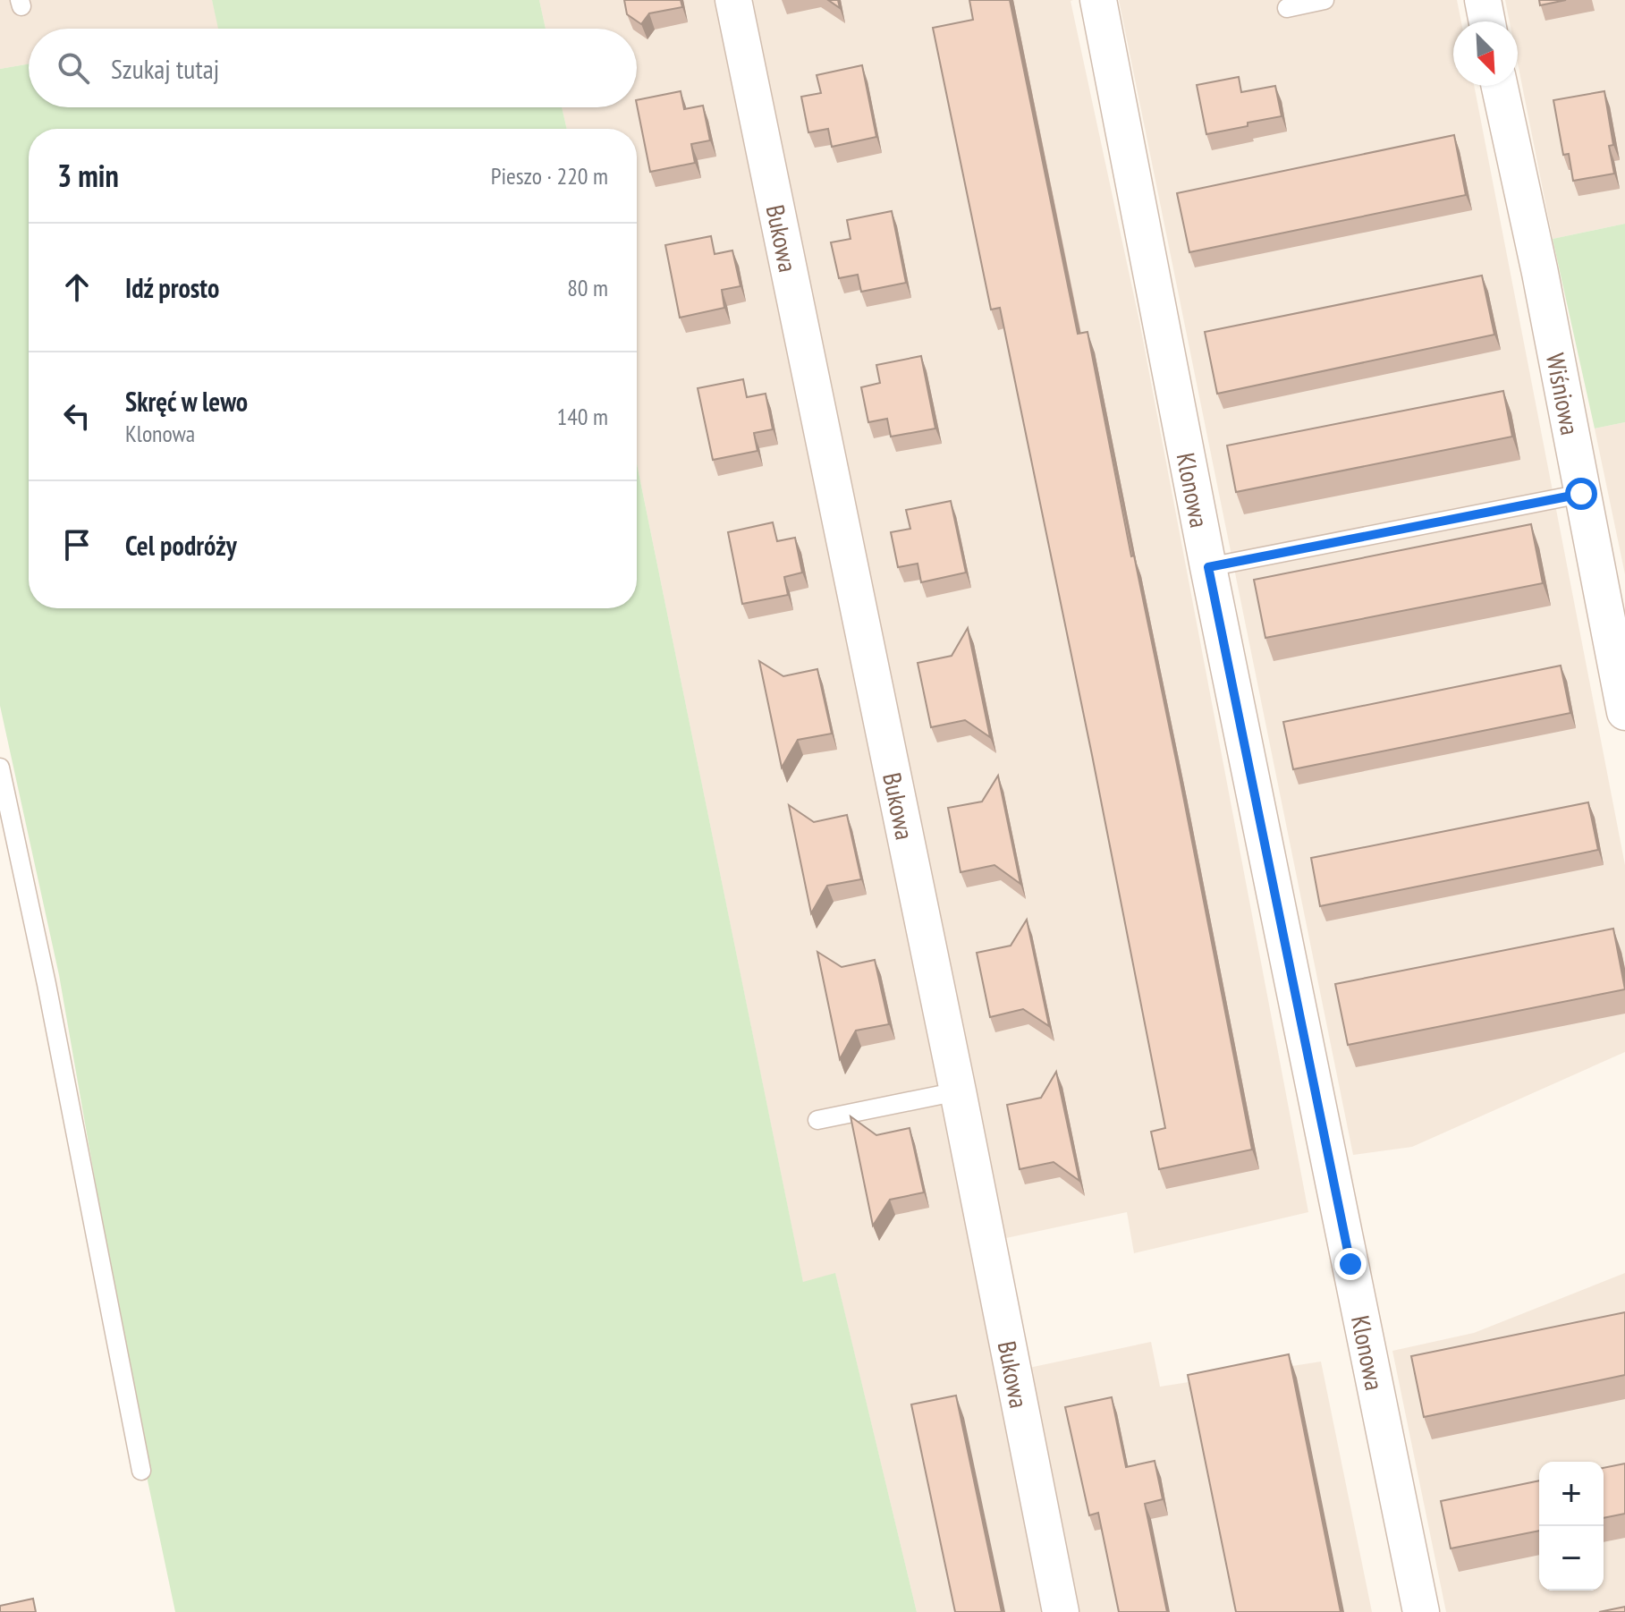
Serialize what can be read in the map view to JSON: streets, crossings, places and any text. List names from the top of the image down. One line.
{"streets":{"street":["Bukowa","Wiśniowa","Klonowa"]},"north":"bottom right","page":{"search":"Szukaj tutaj","heading":["3 min","Pieszo · 220 m"],"list":[["Idź prosto","80 m"],["Skręć w lewo","Klonowa","140 m"],"Cel podróży"],"map_buttons":["+","−"]}}
